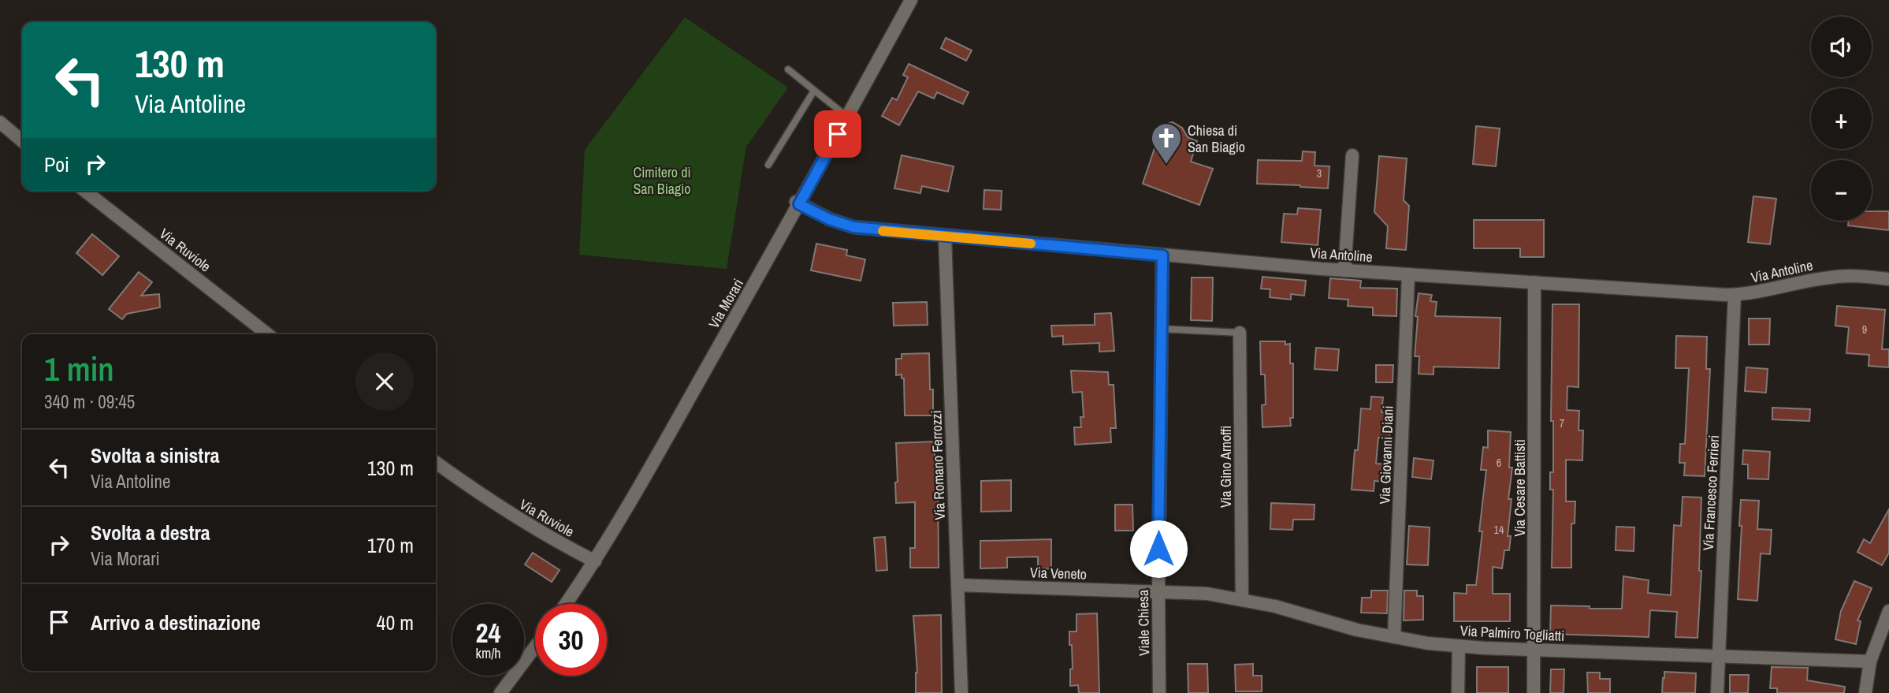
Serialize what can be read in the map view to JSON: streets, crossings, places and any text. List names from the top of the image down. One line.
{"streets":{"street":["Via Ruviole","Via Antoline","Via Morari","Via Giovanni Diani","Via Romano Ferrozzi","Via Gino Arnoffi","Via Cesare Battisti","Via Francesco Ferrieri","Via Veneto","Viale Chiesa","Via Palmiro Togliatti"]},"crossings":[["Via Ruviole","Via Morari"],["Via Antoline","Via Morari"],["Via Antoline","Via Giovanni Diani"],["Via Antoline","Via Romano Ferrozzi"],["Via Antoline","Via Cesare Battisti"],["Via Antoline","Via Francesco Ferrieri"],["Via Antoline","Viale Chiesa"],["Via Giovanni Diani","Via Palmiro Togliatti"],["Via Romano Ferrozzi","Via Veneto"],["Via Gino Arnoffi","Via Palmiro Togliatti"],["Via Cesare Battisti","Via Palmiro Togliatti"],["Via Francesco Ferrieri","Via Palmiro Togliatti"],["Via Veneto","Viale Chiesa"],["Via Veneto","Via Palmiro Togliatti"],["Viale Chiesa","Via Palmiro Togliatti"]],"parks":["Cimitero di San Biagio"],"places":{"church":["Chiesa di San Biagio"]},"house_numbers":["3","9","7","6","14"],"page":{"map_buttons":["+","−"],"turn":["130 m","Via Antoline"],"then":"Poi","heading":["1 min","340 m · 09:45"],"list":[{"name":"Svolta a sinistra","note":"Via Antoline","value":"130 m"},{"name":"Svolta a destra","note":"Via Morari","value":"170 m"},{"name":"Arrivo a destinazione","value":"40 m"}],"speed":"24 km/h","limit":"30"}}
